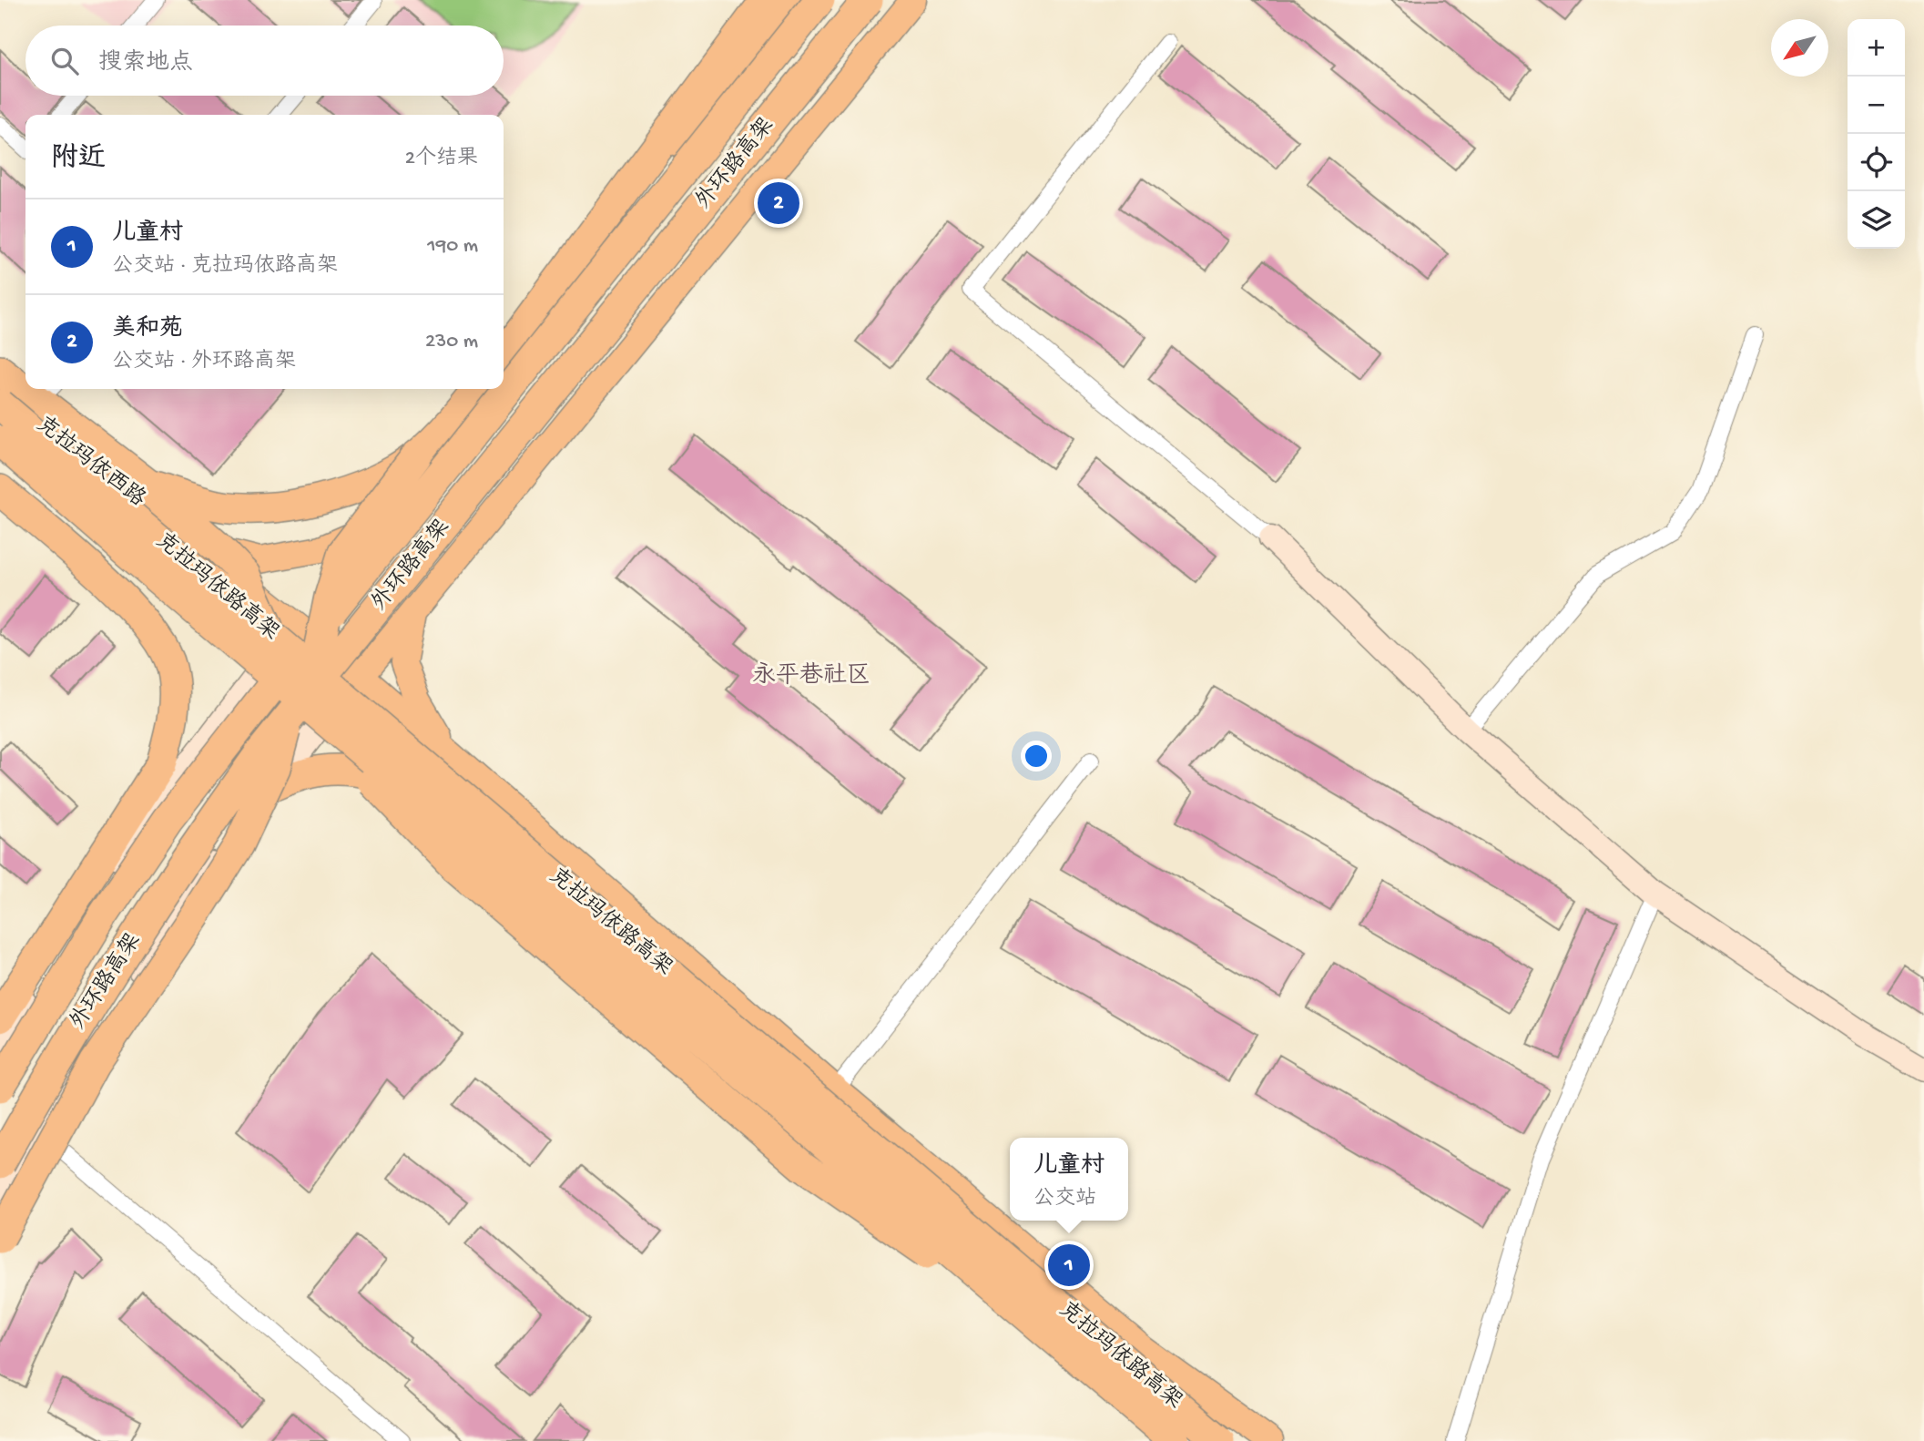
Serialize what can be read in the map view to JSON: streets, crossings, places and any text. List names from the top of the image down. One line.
{"streets":{"highway":["外环路高架","克拉玛依路高架"],"main road":["克拉玛依西路"]},"crossings":[["克拉玛依西路","克拉玛依路高架"]],"districts":["永平巷社区"],"north":"bottom left","page":{"map_buttons":["+","−"],"search":"搜索地点","heading":["附近","2个结果"],"pins":["2","1"],"list":[{"mark":"1","name":"儿童村","note":"公交站 · 克拉玛依路高架","value":"190 m"},{"mark":"2","name":"美和苑","note":"公交站 · 外环路高架","value":"230 m"}],"popup":["儿童村","公交站"]}}
